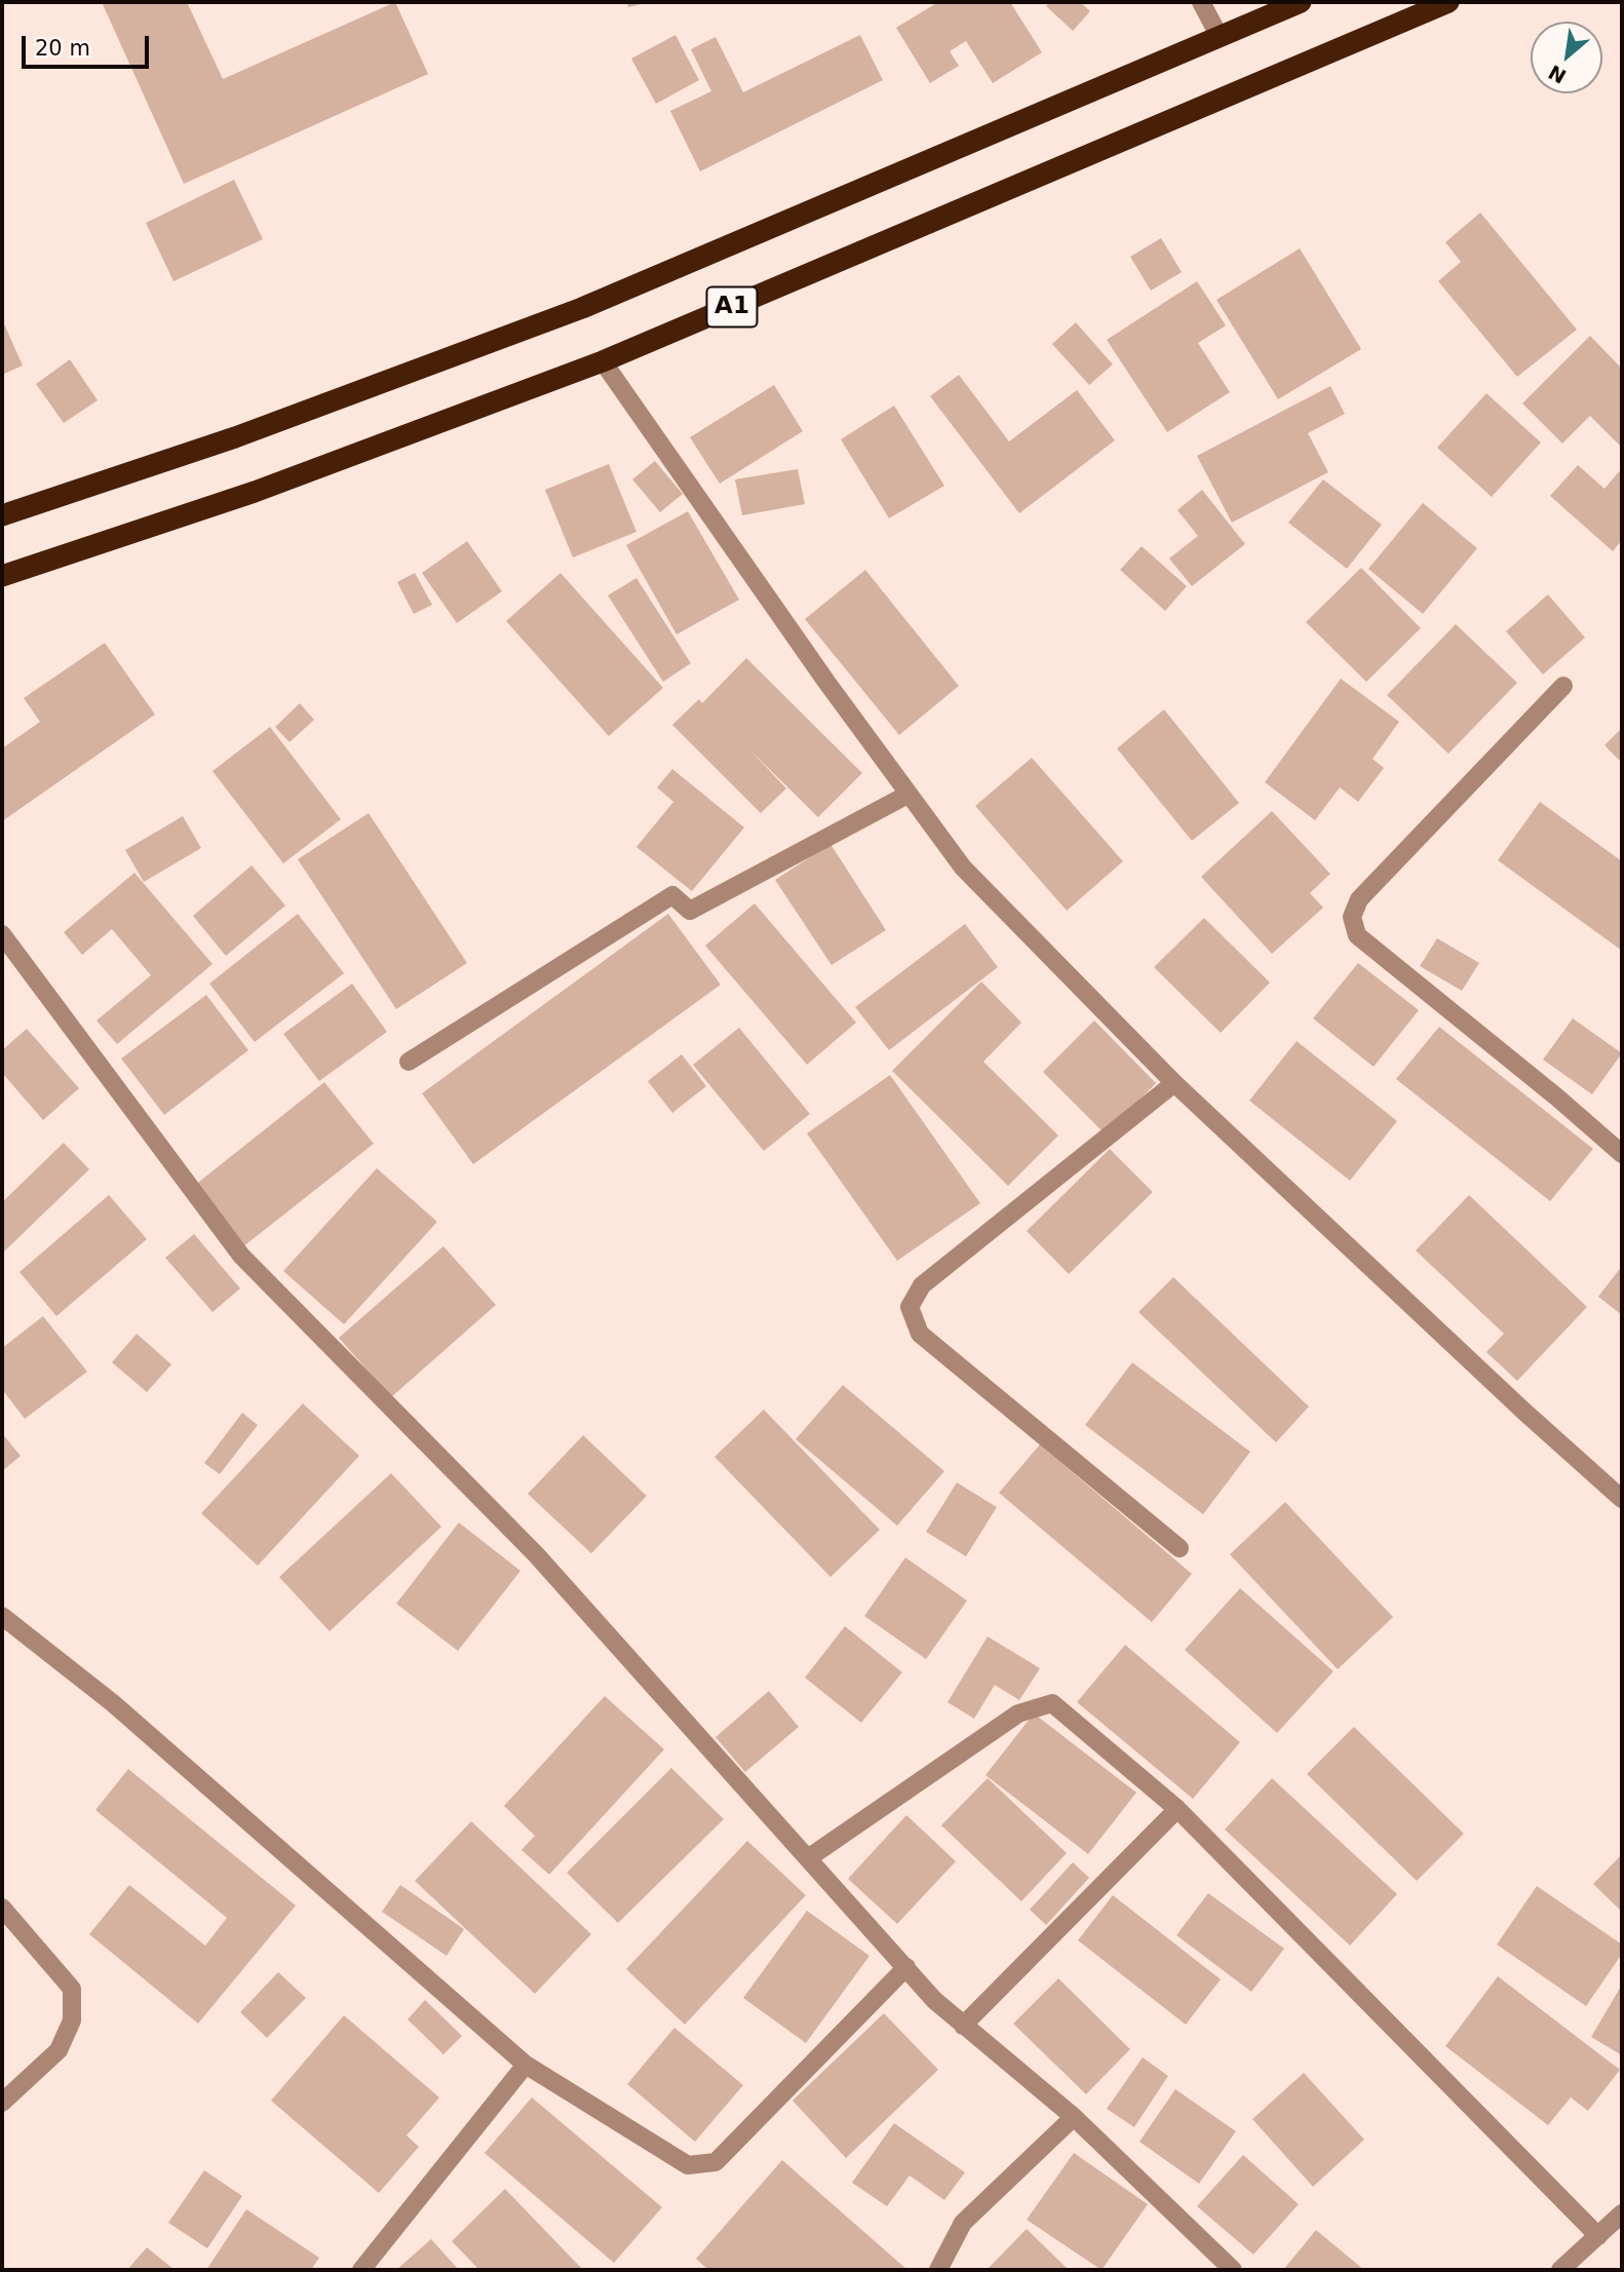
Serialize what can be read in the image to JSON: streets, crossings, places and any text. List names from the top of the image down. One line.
{"streets":{"highway":["A1"]},"scale_bar":"20 m","north":"bottom left"}
